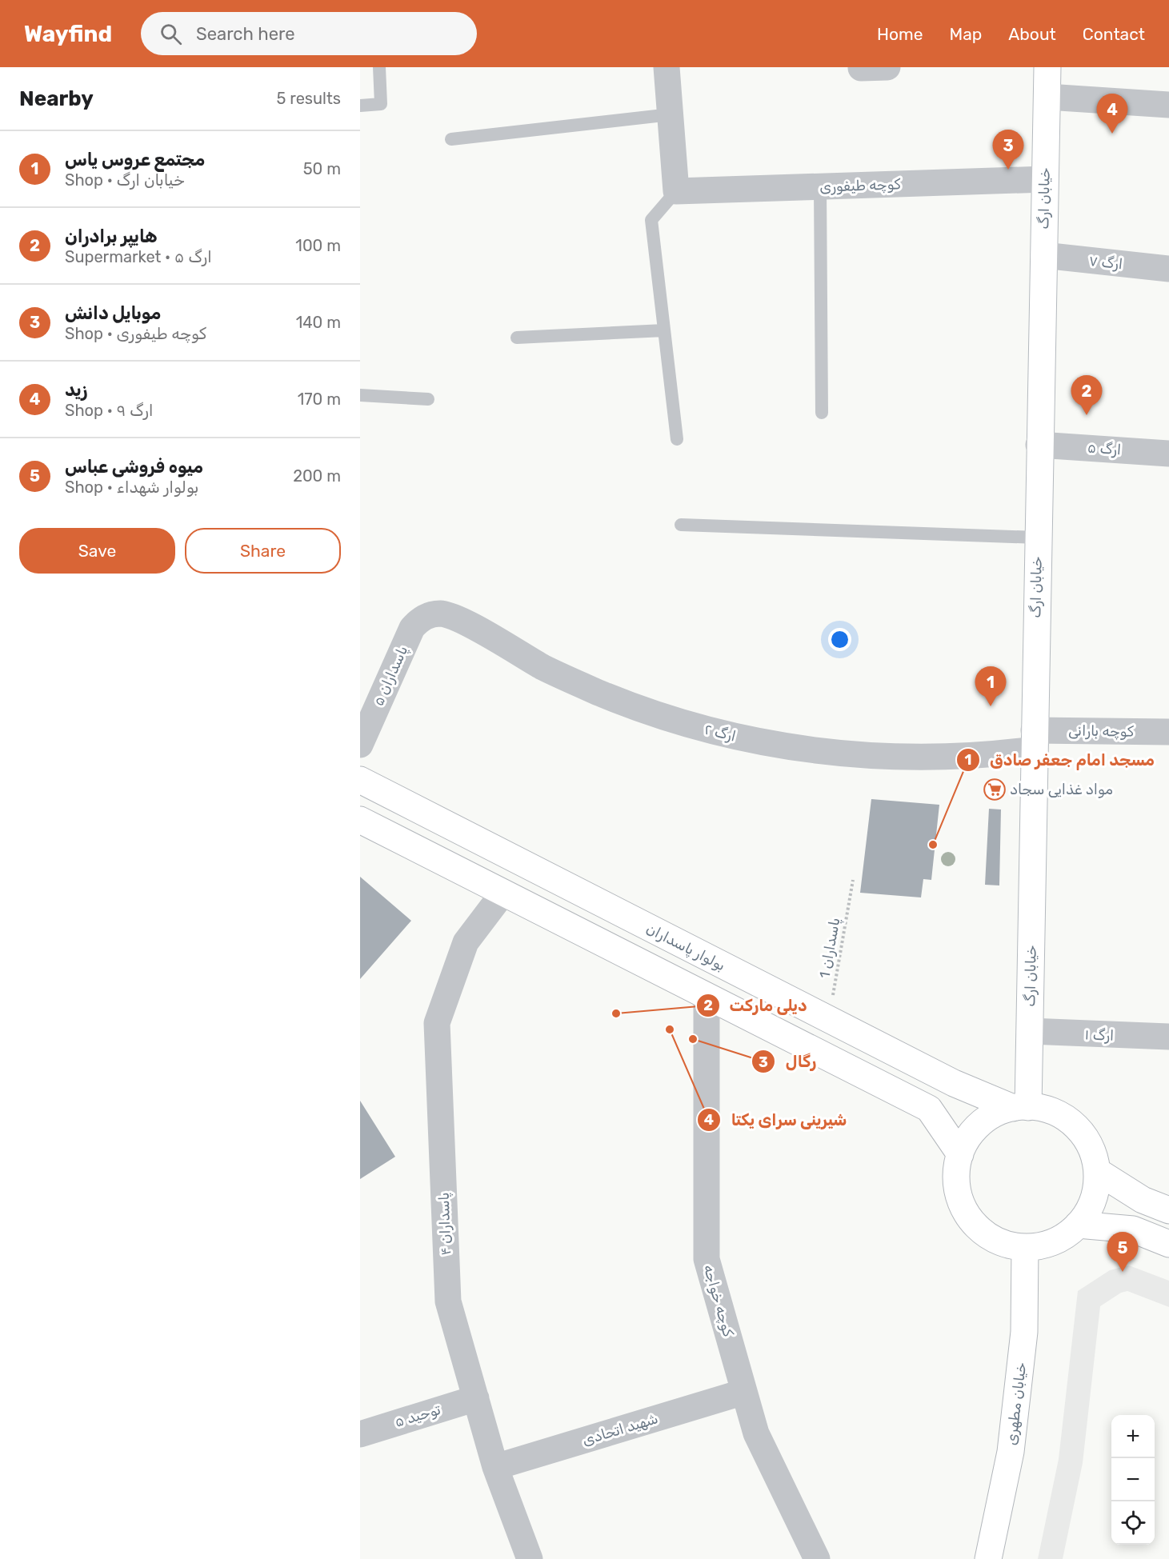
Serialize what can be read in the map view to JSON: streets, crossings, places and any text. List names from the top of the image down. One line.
{"streets":{"main road":["خیابان ارگ","بولوار پاسداران","خیابان مطهری"],"street":["کوچه طیفوری","ارگ ۷","ارگ ۵","پاسداران ۵","کوچه بارانی","ارگ ۲","ارگ ۱","پاسداران ۴","کوچه خواجه","توحید ۵","شهید اتحادی"],"path":["پاسداران 1"]},"crossings":[["کوچه طیفوری","خیابان ارگ"],["خیابان ارگ","ارگ ۷"],["خیابان ارگ","ارگ ۵"],["خیابان ارگ","کوچه بارانی"],["خیابان ارگ","ارگ ۲"],["خیابان ارگ","بولوار پاسداران"],["خیابان ارگ","ارگ ۱"],["خیابان ارگ","خیابان مطهری"],["پاسداران ۵","ارگ ۲"],["کوچه بارانی","ارگ ۲"],["بولوار پاسداران","پاسداران 1"],["بولوار پاسداران","خیابان مطهری"],["پاسداران ۴","توحید ۵"],["پاسداران ۴","شهید اتحادی"],["کوچه خواجه","شهید اتحادی"]],"places":{"supermarket":["مواد غذایی سجاد"],"other":["مسجد امام جعفر صادق","دیلی مارکت","شیرینی سرای یکتا","رگال"]},"page":{"header":"Wayfind","search":"Search here","nav":["Home","Map","About","Contact"],"heading":["Nearby","5 results"],"pins":["4","3","2","1","5"],"list":[{"mark":"1","name":"مجتمع عروس یاس","note":"Shop · خیابان ارگ","value":"50 m"},{"mark":"2","name":"هایپر برادران","note":"Supermarket · ارگ ۵","value":"100 m"},{"mark":"3","name":"موبایل دانش","note":"Shop · کوچه طیفوری","value":"140 m"},{"mark":"4","name":"زید","note":"Shop · ارگ ۹","value":"170 m"},{"mark":"5","name":"میوه فروشی عباس","note":"Shop · بولوار شهداء","value":"200 m"}],"buttons":["Save","Share"],"map_buttons":["+","−"]}}
